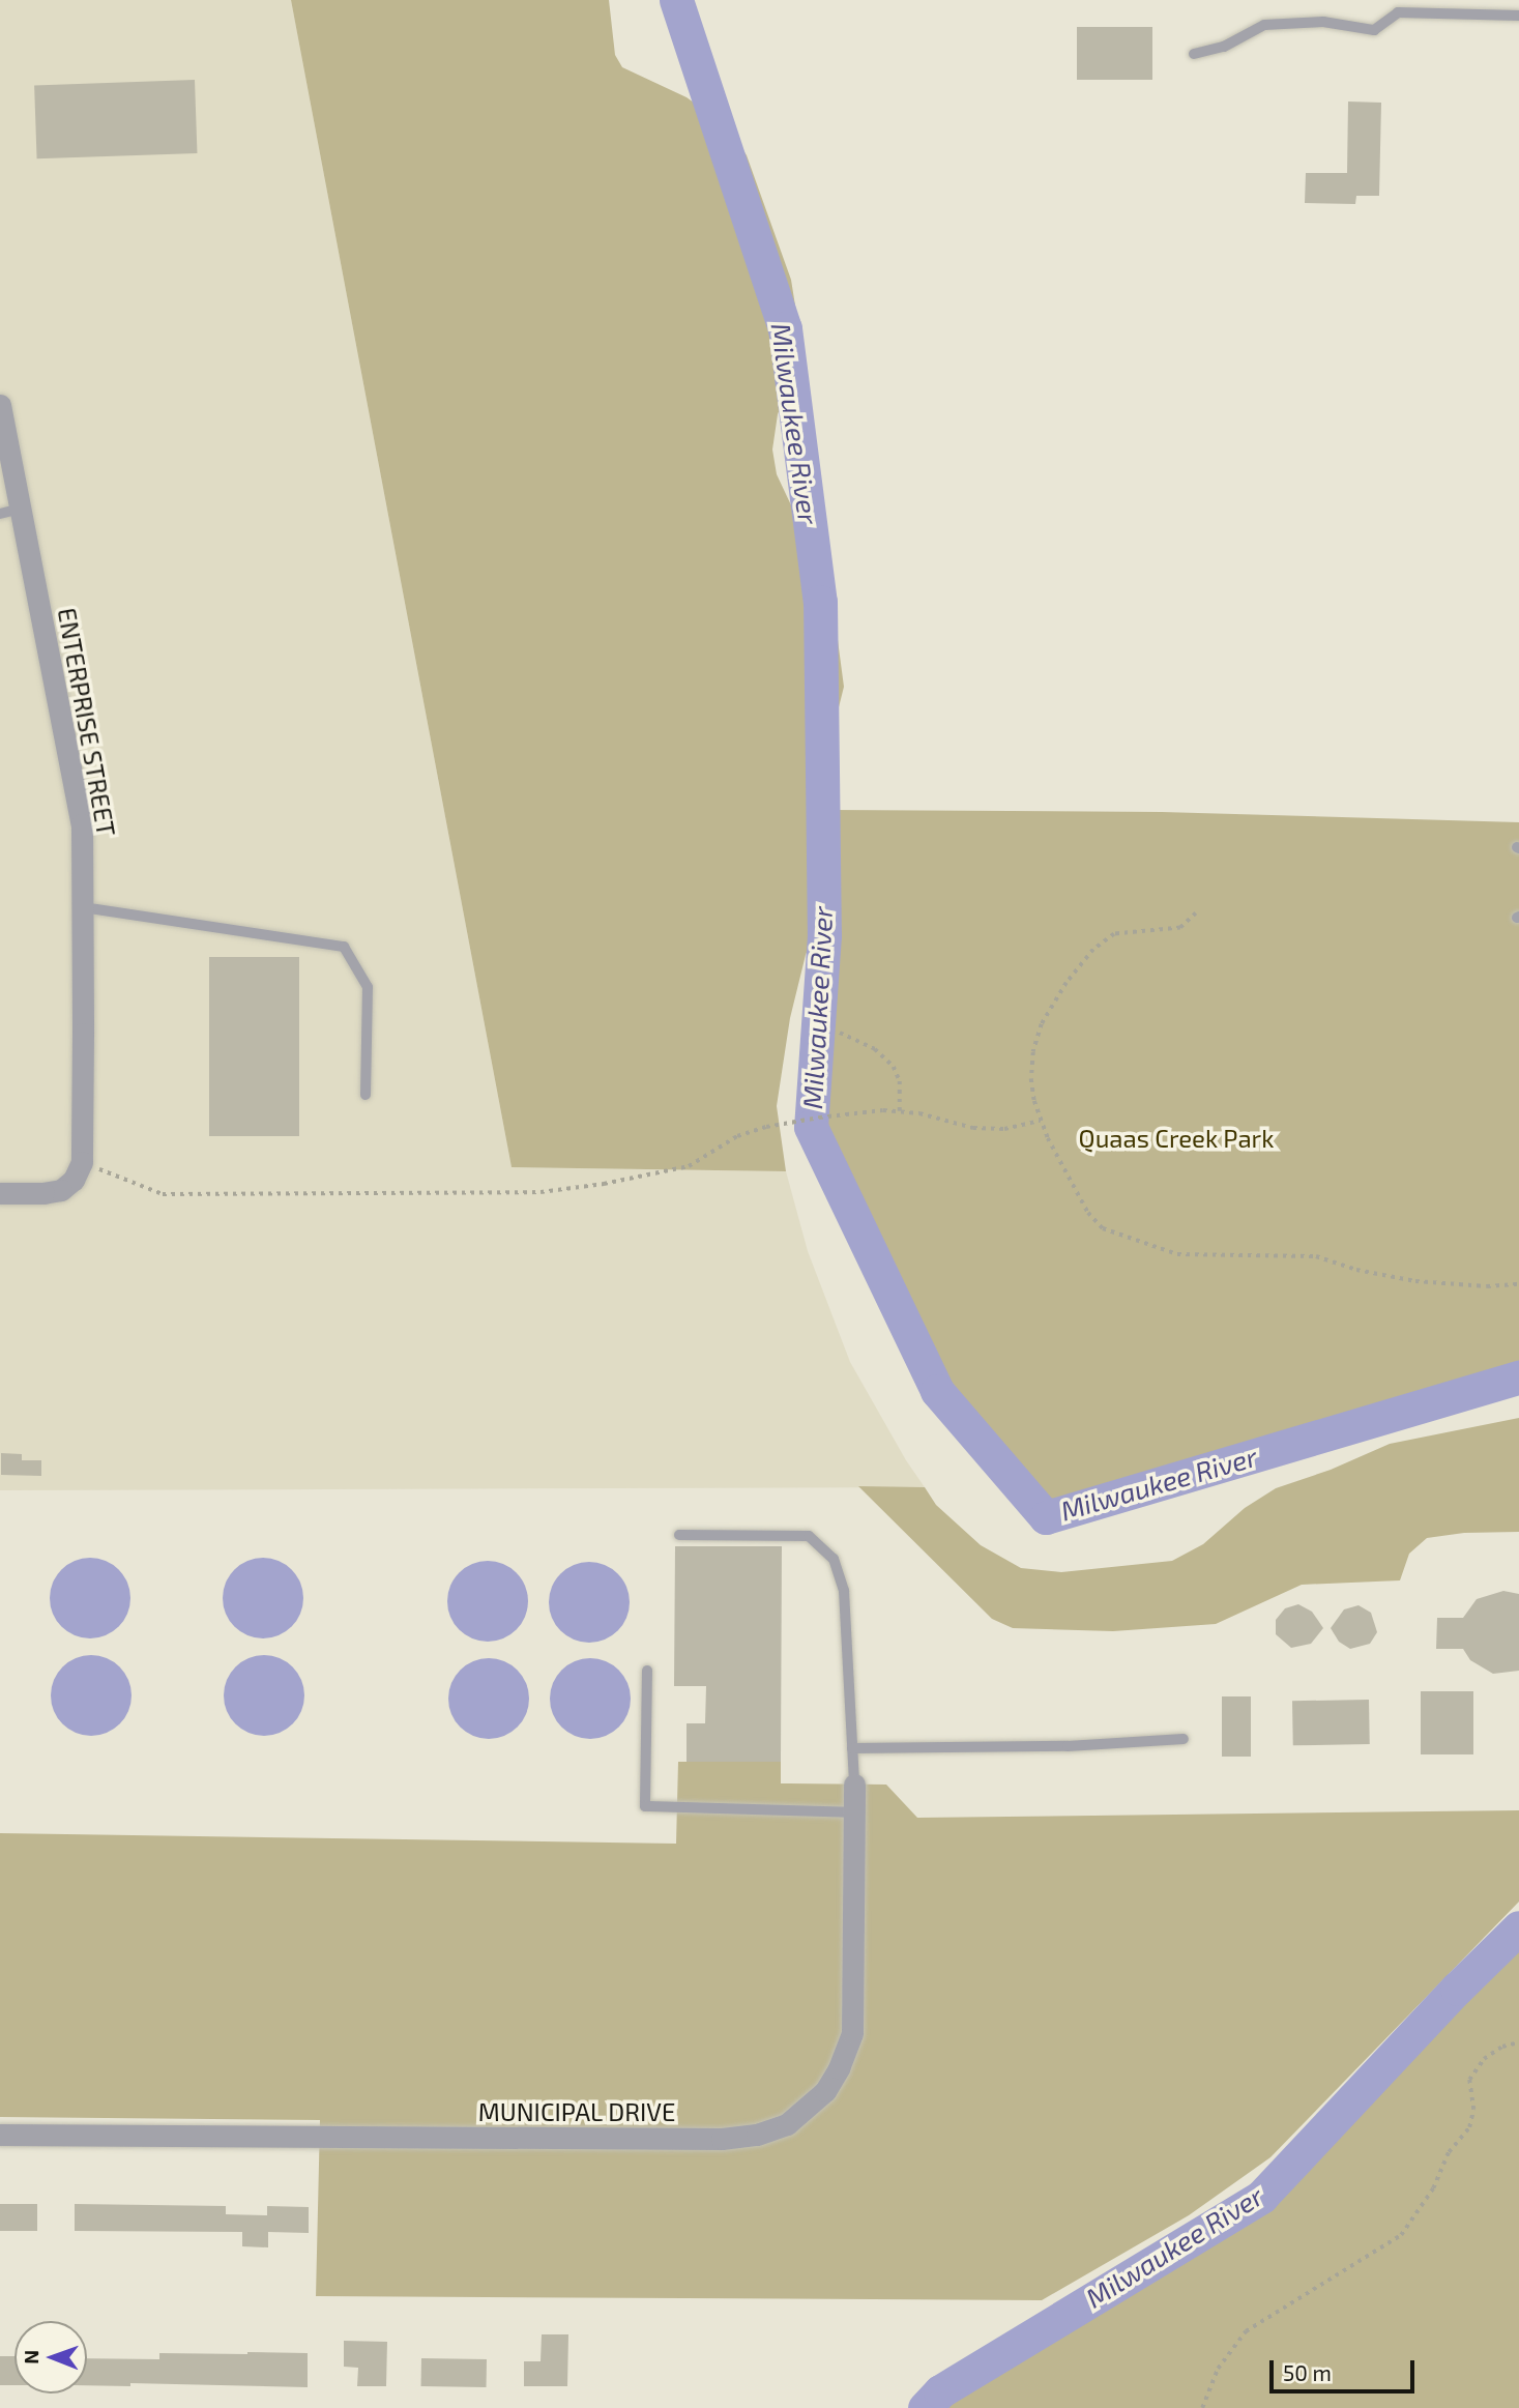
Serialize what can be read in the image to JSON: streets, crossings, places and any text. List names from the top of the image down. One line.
{"streets":{"street":["ENTERPRISE STREET","MUNICIPAL DRIVE"]},"water":["Milwaukee River"],"parks":["Quaas Creek Park"],"scale_bar":"50 m","north":"left"}
